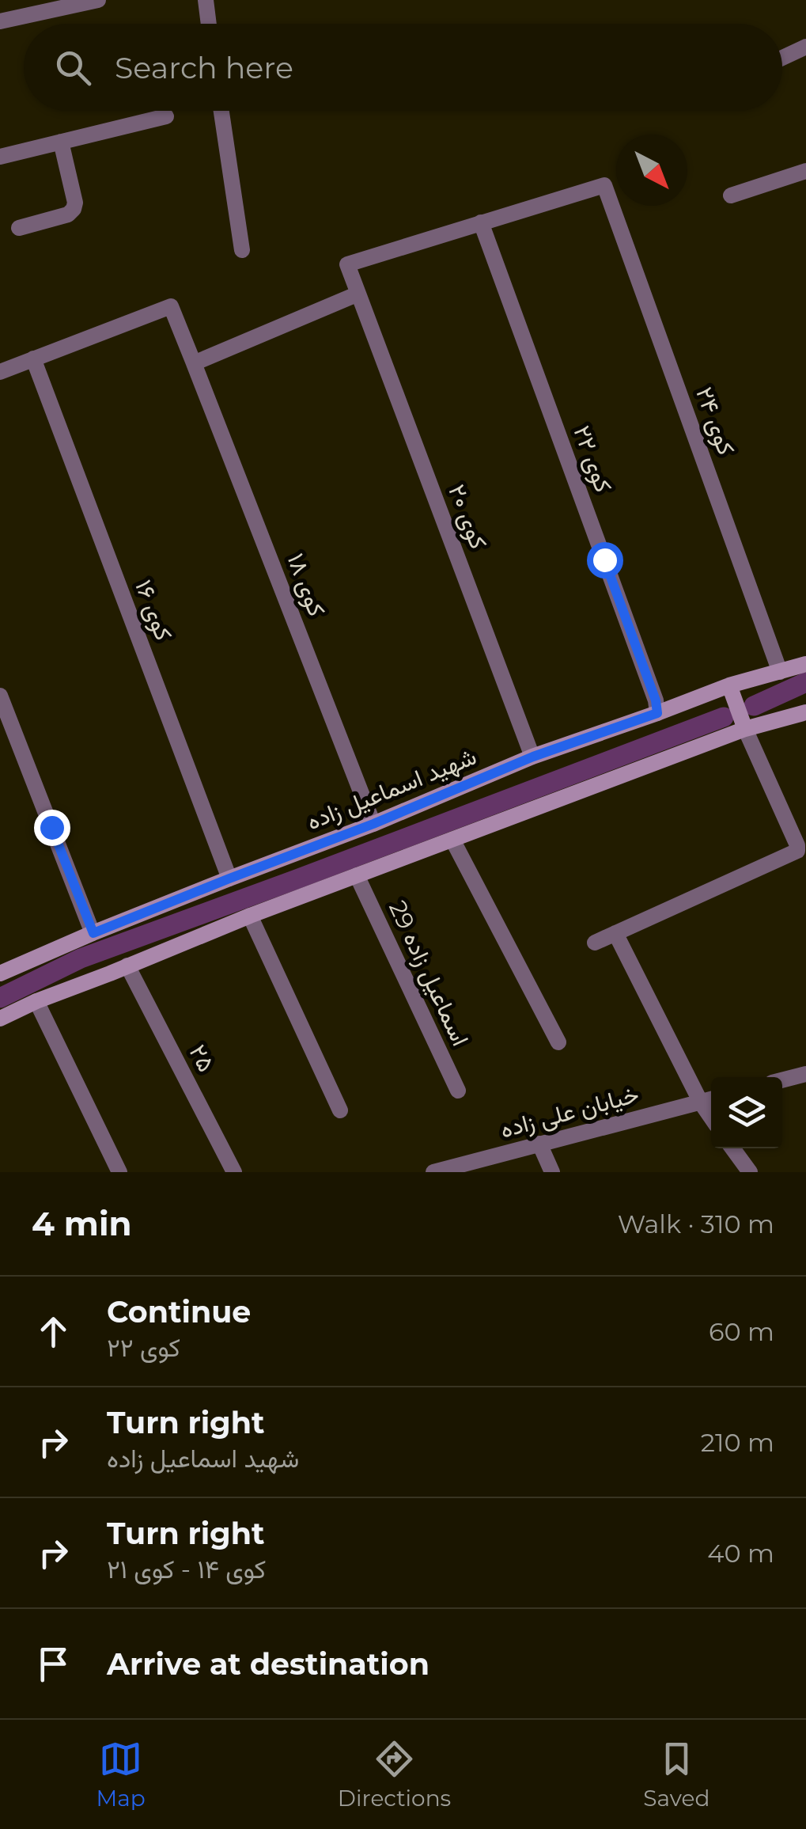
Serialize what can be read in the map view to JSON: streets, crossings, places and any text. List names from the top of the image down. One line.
{"streets":{"street":["کوی ۲۴","کوی ۲۲","کوی ۲۰","کوی ۱۸","کوی ۱۶","شهید اسماعیل زاده","اسماعیل زاده 29","۲۵","خیابان علی زاده"]},"crossings":[["کوی ۲۴","کوی ۲۲"],["کوی ۲۴","کوی ۲۰"],["کوی ۲۴","شهید اسماعیل زاده"],["کوی ۲۲","کوی ۲۰"],["کوی ۲۲","شهید اسماعیل زاده"],["کوی ۲۰","شهید اسماعیل زاده"],["کوی ۱۸","کوی ۱۶"],["کوی ۱۸","شهید اسماعیل زاده"],["کوی ۱۶","شهید اسماعیل زاده"]],"north":"bottom right","page":{"search":"Search here","heading":["4 min","Walk · 310 m"],"list":[["Continue","کوی ۲۲","60 m"],["Turn right","شهید اسماعیل زاده","210 m"],["Turn right","کوی ۱۴ - کوی ۲۱","40 m"],"Arrive at destination"],"nav":["Map","Directions","Saved"]}}
